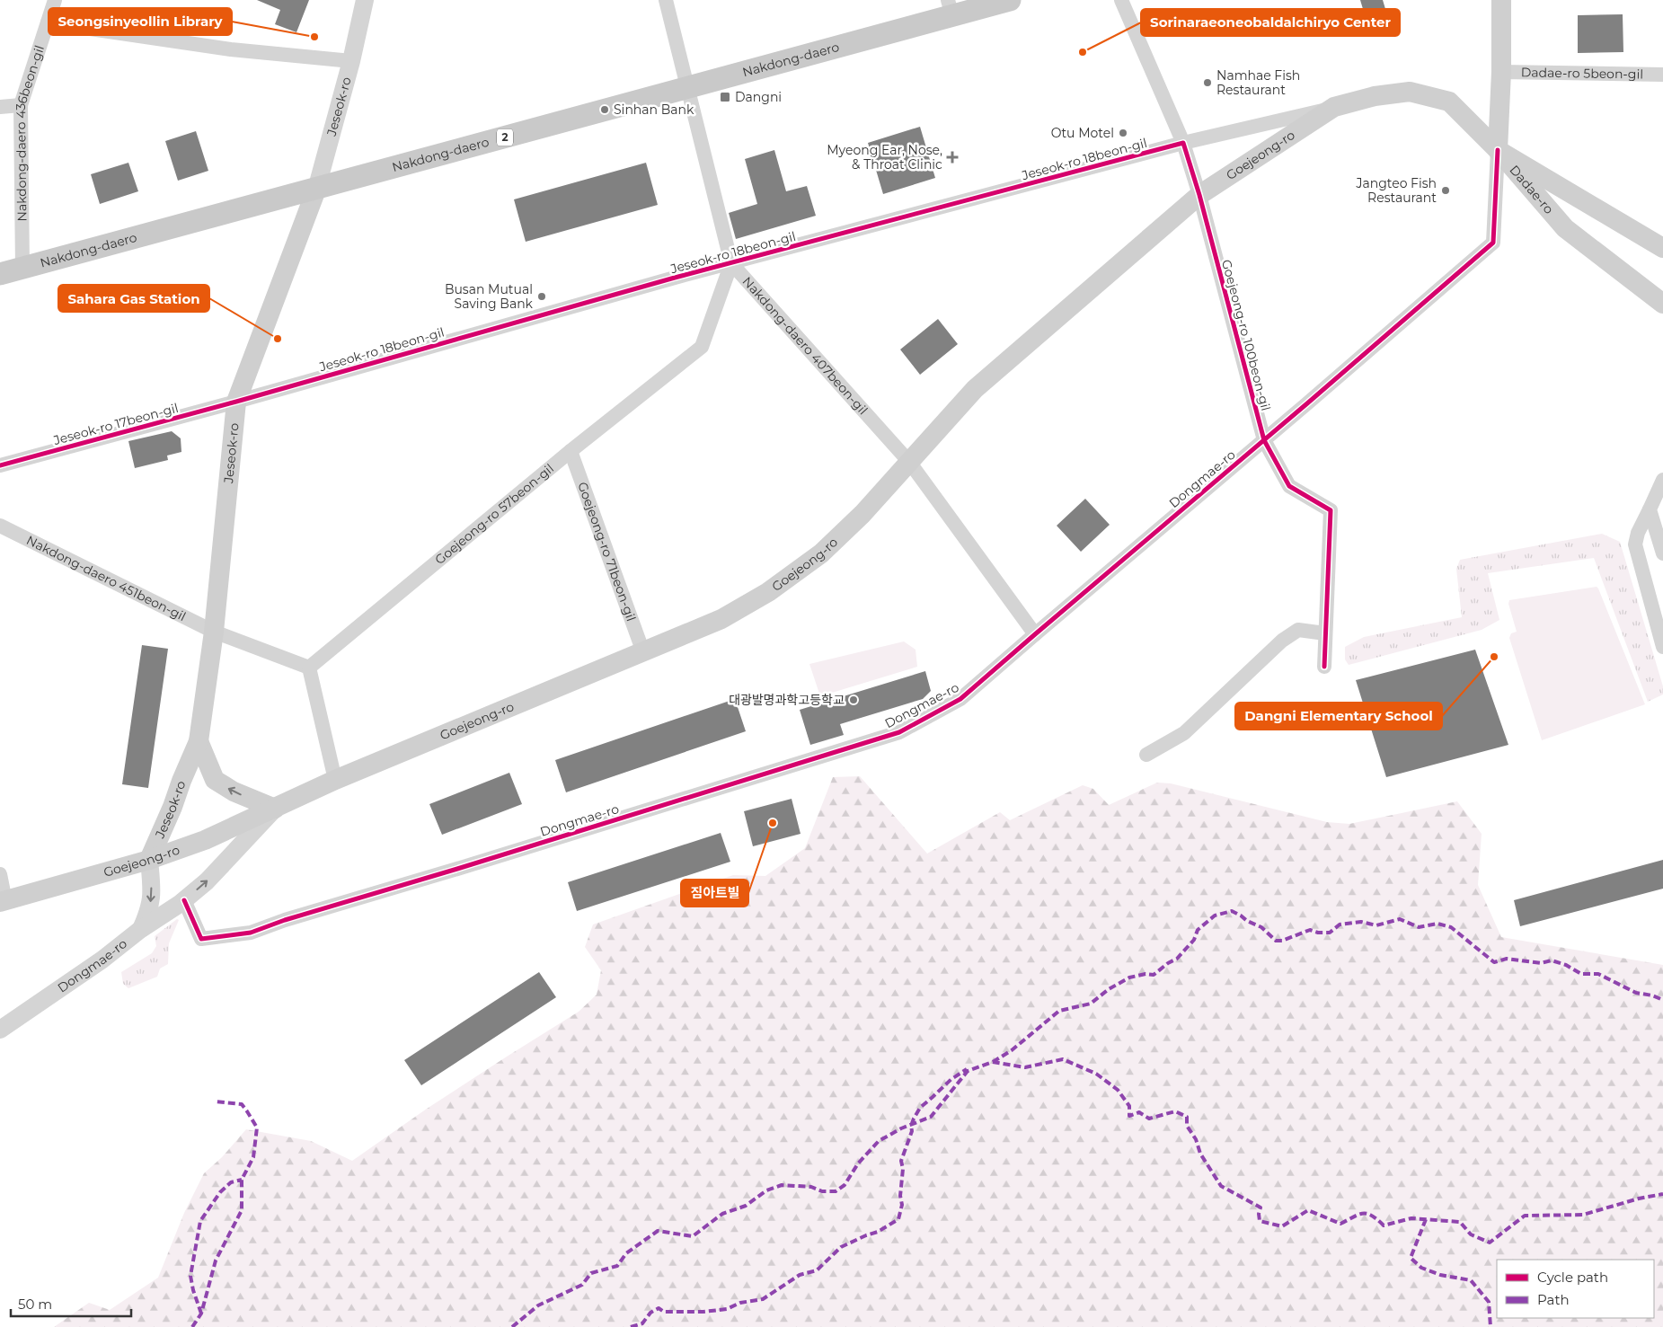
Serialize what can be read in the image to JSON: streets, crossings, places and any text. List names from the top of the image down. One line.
{"streets":{"main road":["Nakdong-daero","Jeseok-ro","2","Goejeong-ro","Dadae-ro"],"street":["Dadae-ro 5beon-gil","Nakdong-daero 436beon-gil","Jeseok-ro 18beon-gil","Goejeong-ro 100beon-gil","Nakdong-daero 407beon-gil","Jeseok-ro 17beon-gil","Dongmae-ro","Goejeong-ro 57beon-gil","Goejeong-ro 71beon-gil","Nakdong-daero 451beon-gil"]},"crossings":[["Nakdong-daero","Jeseok-ro"],["Nakdong-daero","Nakdong-daero 436beon-gil"],["Nakdong-daero","Nakdong-daero 407beon-gil"],["Jeseok-ro","Goejeong-ro"],["Jeseok-ro","Jeseok-ro 18beon-gil"],["Jeseok-ro","Jeseok-ro 17beon-gil"],["Jeseok-ro","Nakdong-daero 451beon-gil"],["Goejeong-ro","Jeseok-ro 18beon-gil"],["Goejeong-ro","Dadae-ro"],["Goejeong-ro","Goejeong-ro 100beon-gil"],["Goejeong-ro","Nakdong-daero 407beon-gil"],["Goejeong-ro","Dongmae-ro"],["Goejeong-ro","Goejeong-ro 71beon-gil"],["Jeseok-ro 18beon-gil","Nakdong-daero 407beon-gil"],["Jeseok-ro 18beon-gil","Jeseok-ro 17beon-gil"],["Jeseok-ro 18beon-gil","Goejeong-ro 57beon-gil"],["Dadae-ro","Dongmae-ro"],["Goejeong-ro 100beon-gil","Dongmae-ro"],["Nakdong-daero 407beon-gil","Goejeong-ro 57beon-gil"],["Goejeong-ro 57beon-gil","Goejeong-ro 71beon-gil"],["Goejeong-ro 57beon-gil","Nakdong-daero 451beon-gil"]],"places":{"other":["Seongsinyeollin Library","Sorinaraeoneobaldalchiryo Center","Namhae Fish Restaurant","Sinhan Bank","Otu Motel","Jangteo Fish Restaurant","Busan Mutual Saving Bank","Sahara Gas Station","Dangni Elementary School","대광발명과학고등학교","짐아트빌"],"transit":["Dangni"],"health":["Myeong Ear, Nose, & Throat Clinic"]},"legend":["Cycle path","Path"],"scale_bar":"50 m"}
